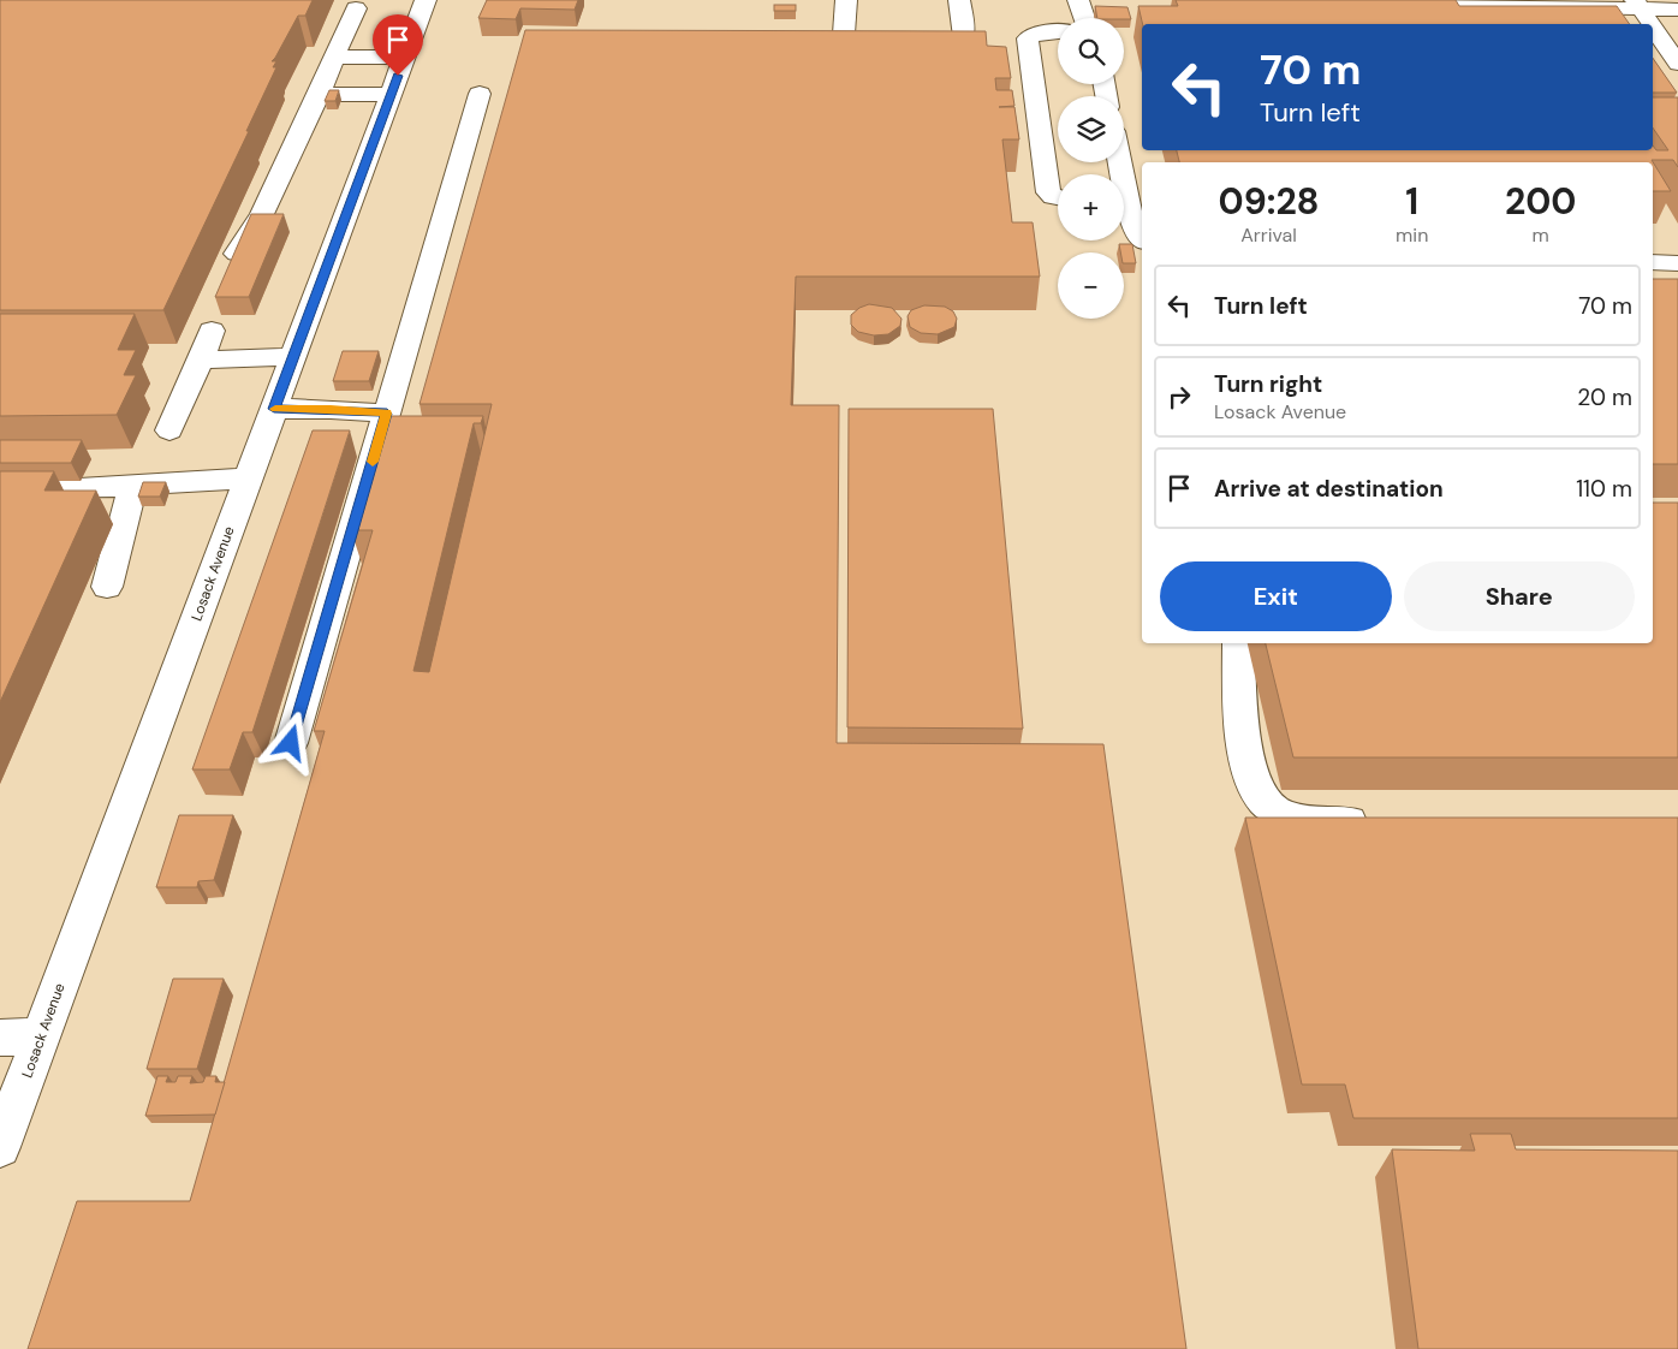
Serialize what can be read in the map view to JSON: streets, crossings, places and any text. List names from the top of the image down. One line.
{"streets":{"street":["Losack Avenue"]},"page":{"map_buttons":["+","−"],"turn":["70 m","Turn left"],"eta":["09:28","Arrival","1","min","200","m"],"list":[{"name":"Turn left","value":"70 m"},{"name":"Turn right","note":"Losack Avenue","value":"20 m"},{"name":"Arrive at destination","value":"110 m"}],"buttons":["Exit","Share"]}}
